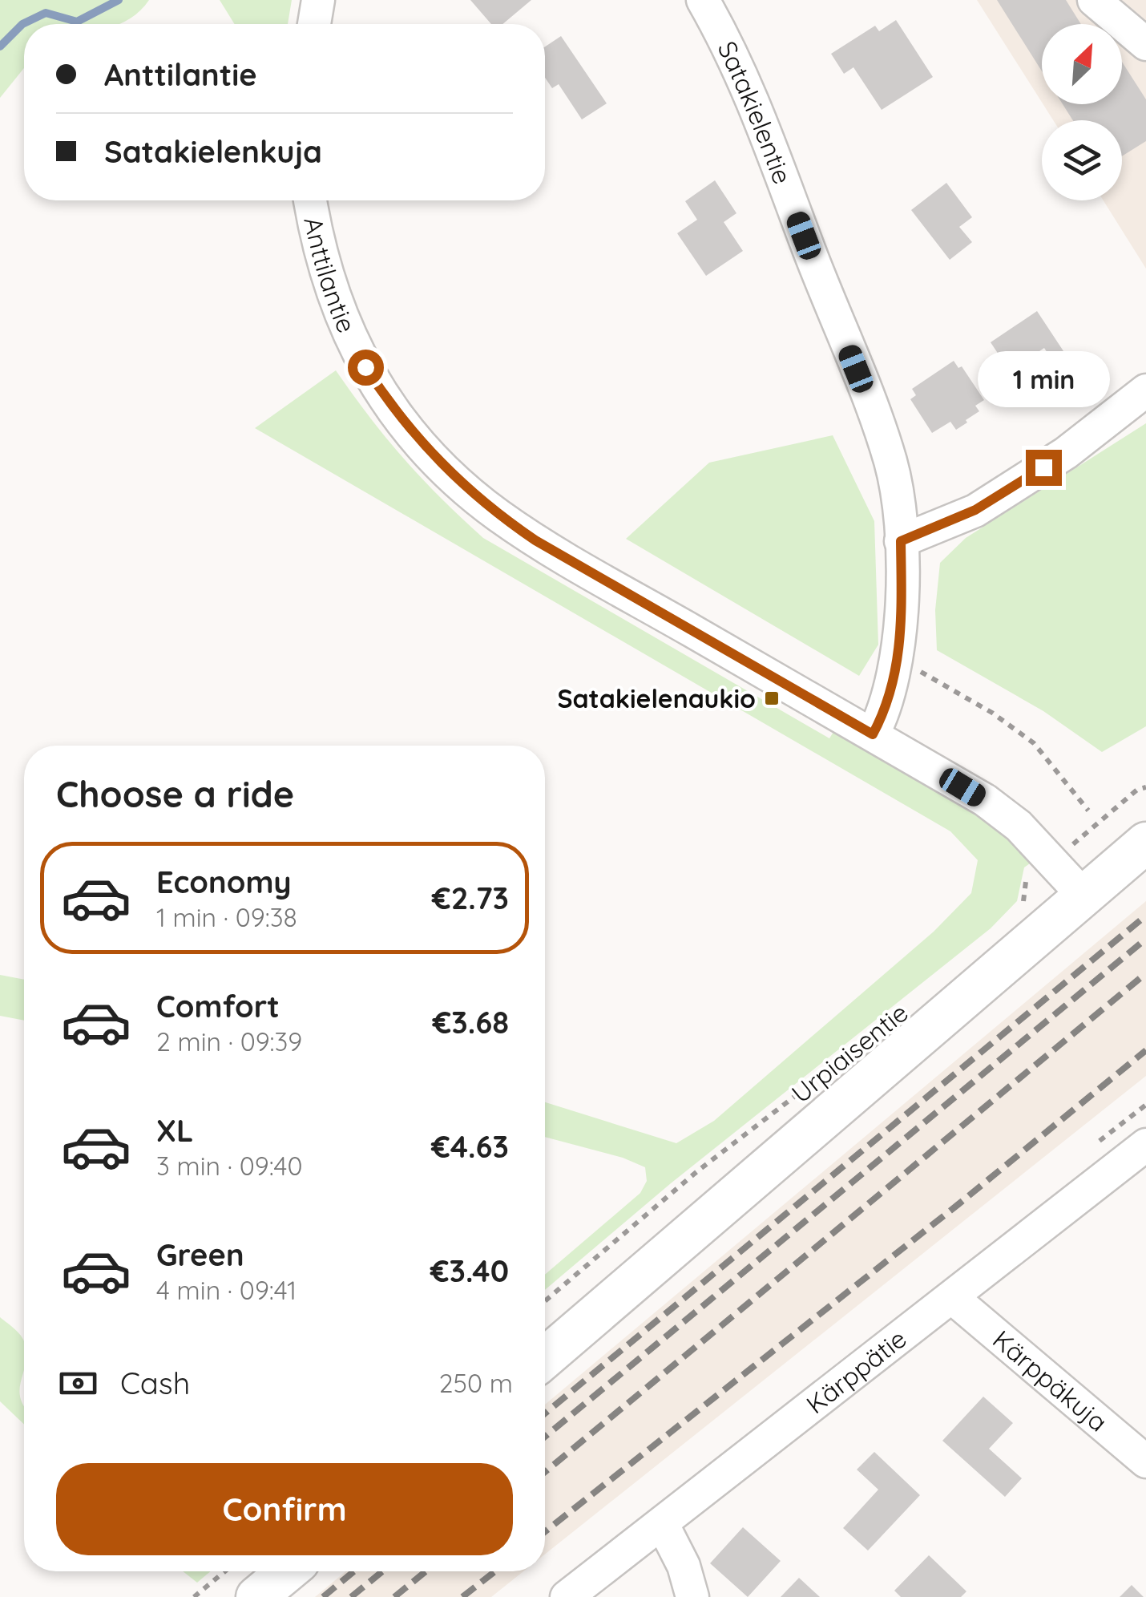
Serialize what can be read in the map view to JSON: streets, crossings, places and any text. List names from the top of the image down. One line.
{"streets":{"main road":["Urpiaisentie"],"street":["Satakielentie","Anttilantie","Kärppätie","Kärppäkuja"]},"crossings":[["Satakielentie","Anttilantie"],["Anttilantie","Urpiaisentie"],["Kärppätie","Kärppäkuja"]],"places":{"transit":["Satakielenaukio"]},"north":"top right","page":{"banner":["Anttilantie","Satakielenkuja"],"bubble":"1 min","heading":"Choose a ride","list":[{"name":"Economy","note":"1 min · 09:38","value":"€2.73"},{"name":"Comfort","note":"2 min · 09:39","value":"€3.68"},{"name":"XL","note":"3 min · 09:40","value":"€4.63"},{"name":"Green","note":"4 min · 09:41","value":"€3.40"}],"pay":["Cash","250 m"],"buttons":"Confirm"}}
